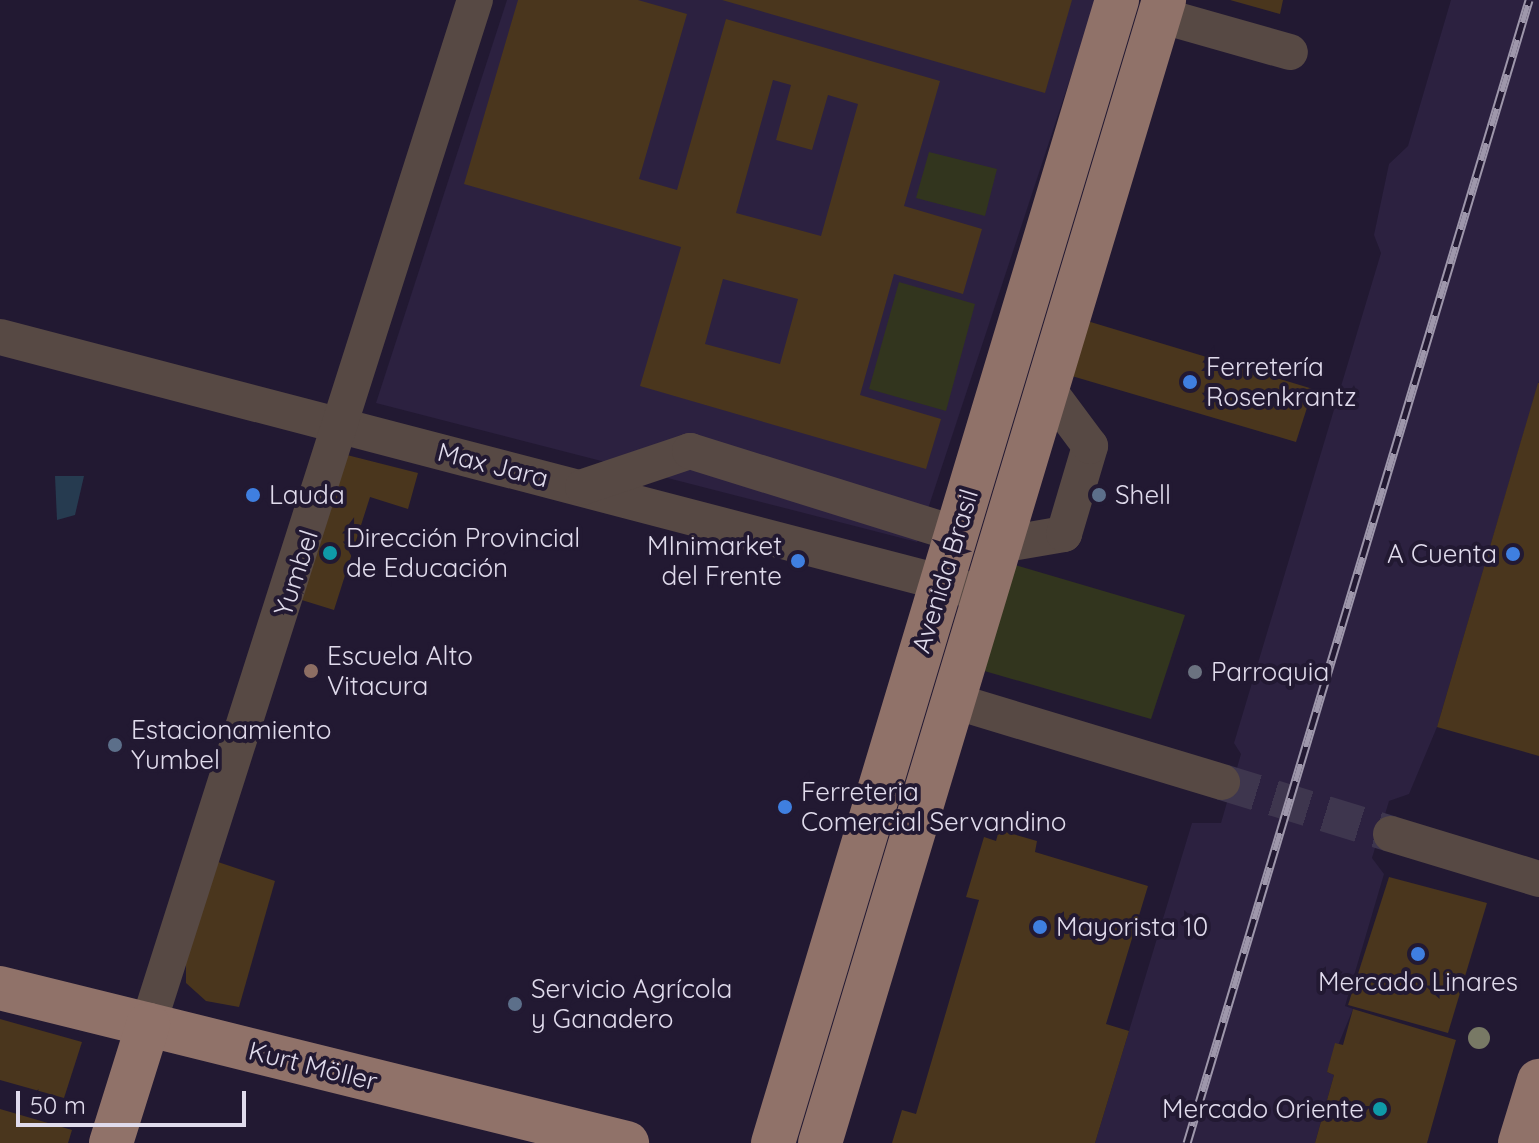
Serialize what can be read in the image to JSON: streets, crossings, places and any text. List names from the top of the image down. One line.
{"streets":{"main road":["Avenida Brasil","Yumbel","Kurt Möller"],"street":["Max Jara"]},"crossings":[["Max Jara","Avenida Brasil"],["Max Jara","Yumbel"],["Yumbel","Kurt Möller"]],"places":["Ferretería Rosenkrantz","Lauda","Shell","Dirección Provincial de Educación","A Cuenta","MInimarket del Frente","Escuela Alto Vitacura","Parroquia","Estacionamiento Yumbel","Ferreteria Comercial Servandino","Mayorista 10","Mercado Linares","Servicio Agrícola y Ganadero","Mercado Oriente"],"scale_bar":"50 m"}
